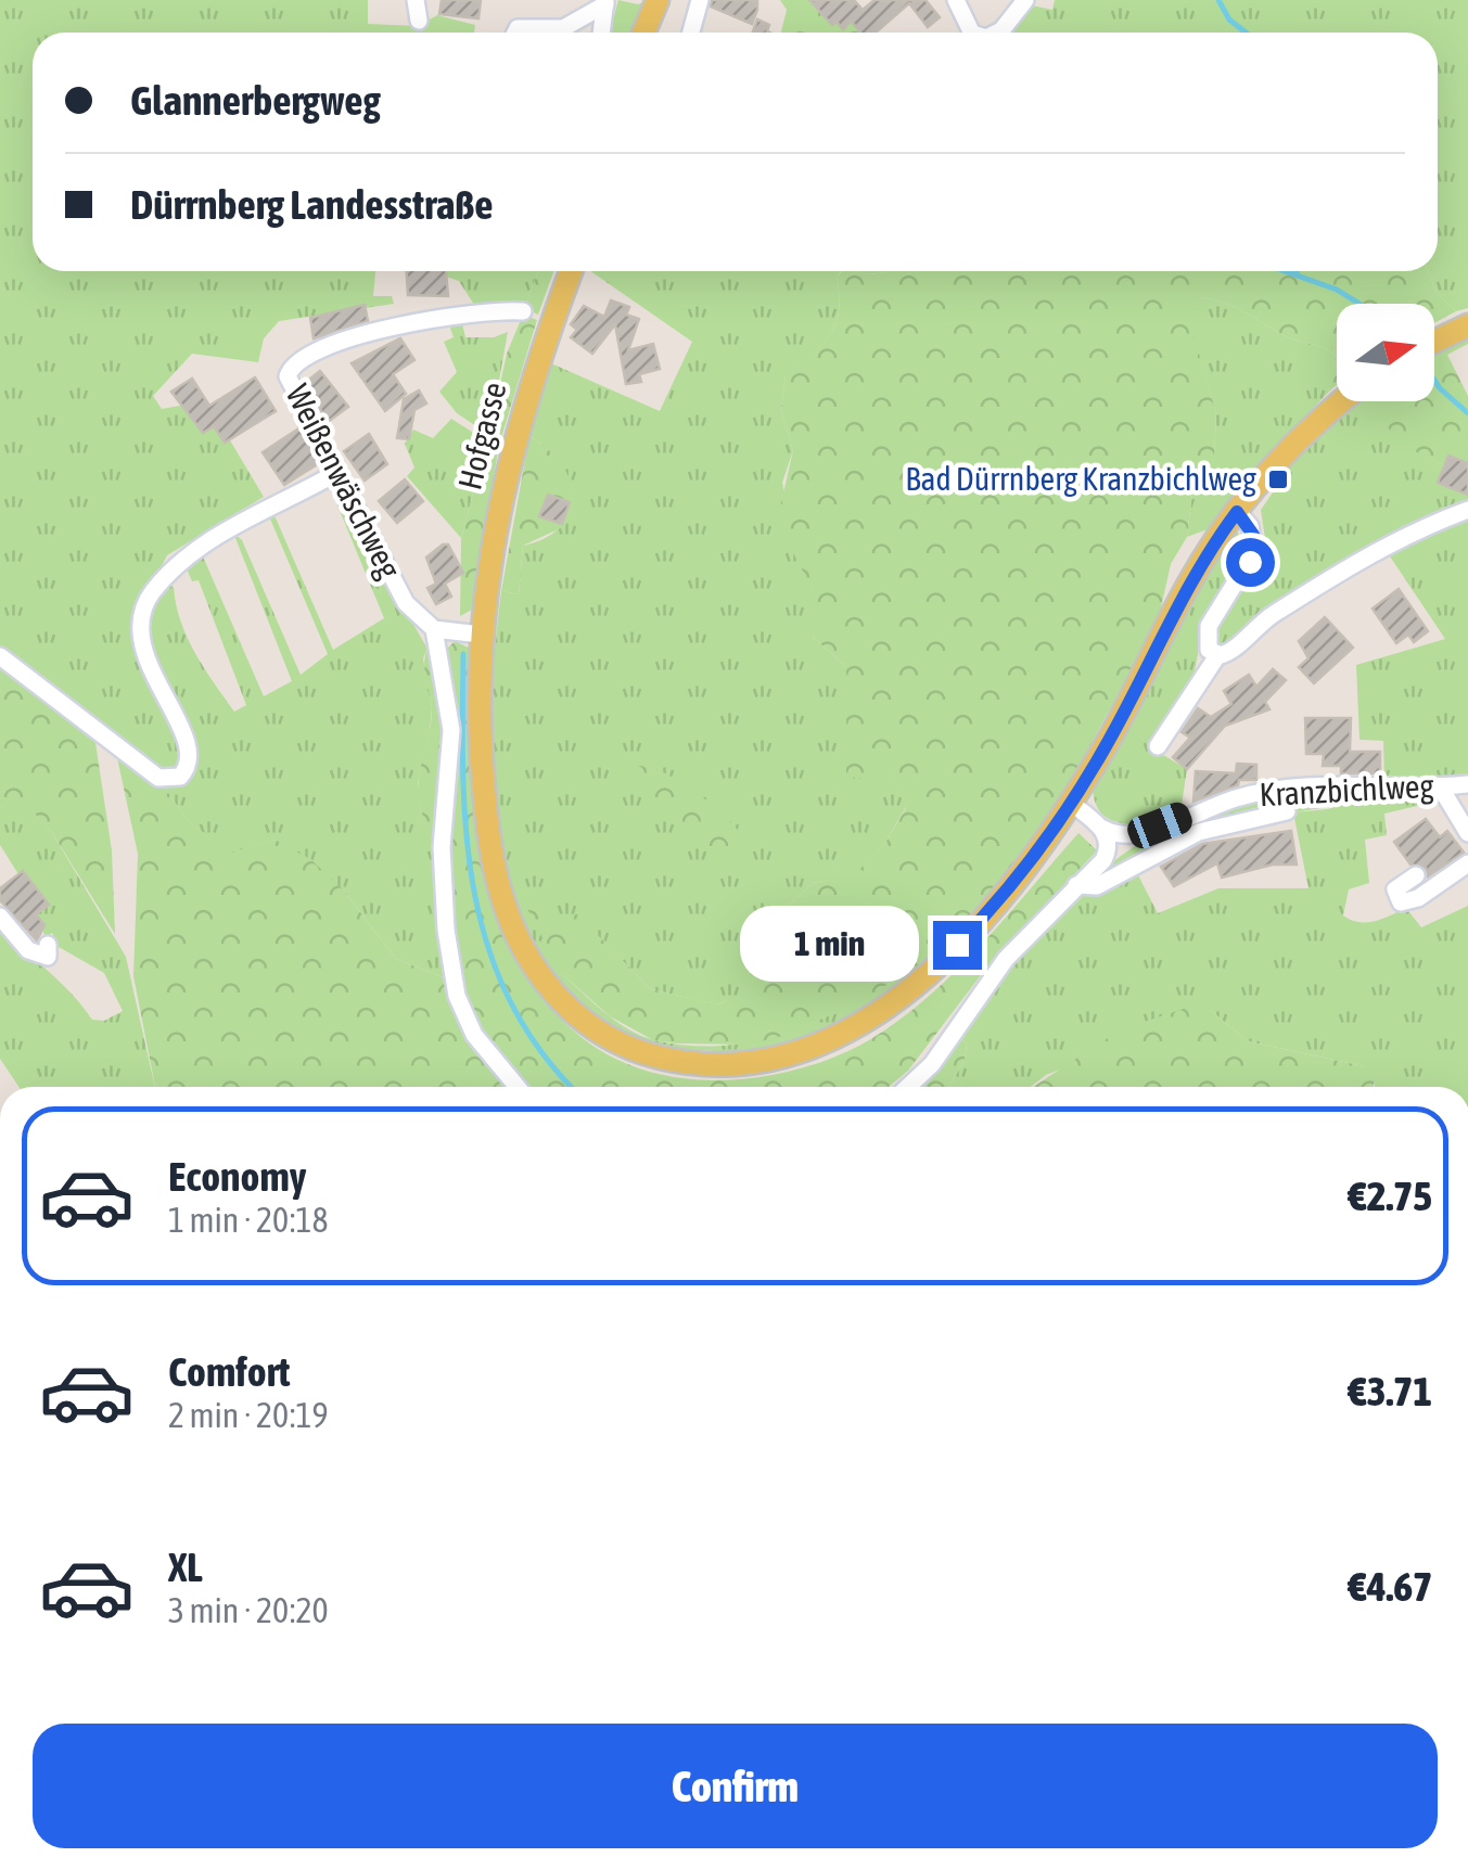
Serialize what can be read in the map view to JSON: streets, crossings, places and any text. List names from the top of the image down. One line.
{"streets":{"main road":["Hofgasse"],"street":["Weißenwäschweg","Kranzbichlweg"]},"places":{"transit":["Bad Dürrnberg Kranzbichlweg"]},"north":"right","page":{"banner":["Glannerbergweg","Dürrnberg Landesstraße"],"bubble":"1 min","list":[{"name":"Economy","note":"1 min · 20:18","value":"€2.75"},{"name":"Comfort","note":"2 min · 20:19","value":"€3.71"},{"name":"XL","note":"3 min · 20:20","value":"€4.67"}],"buttons":"Confirm"}}
